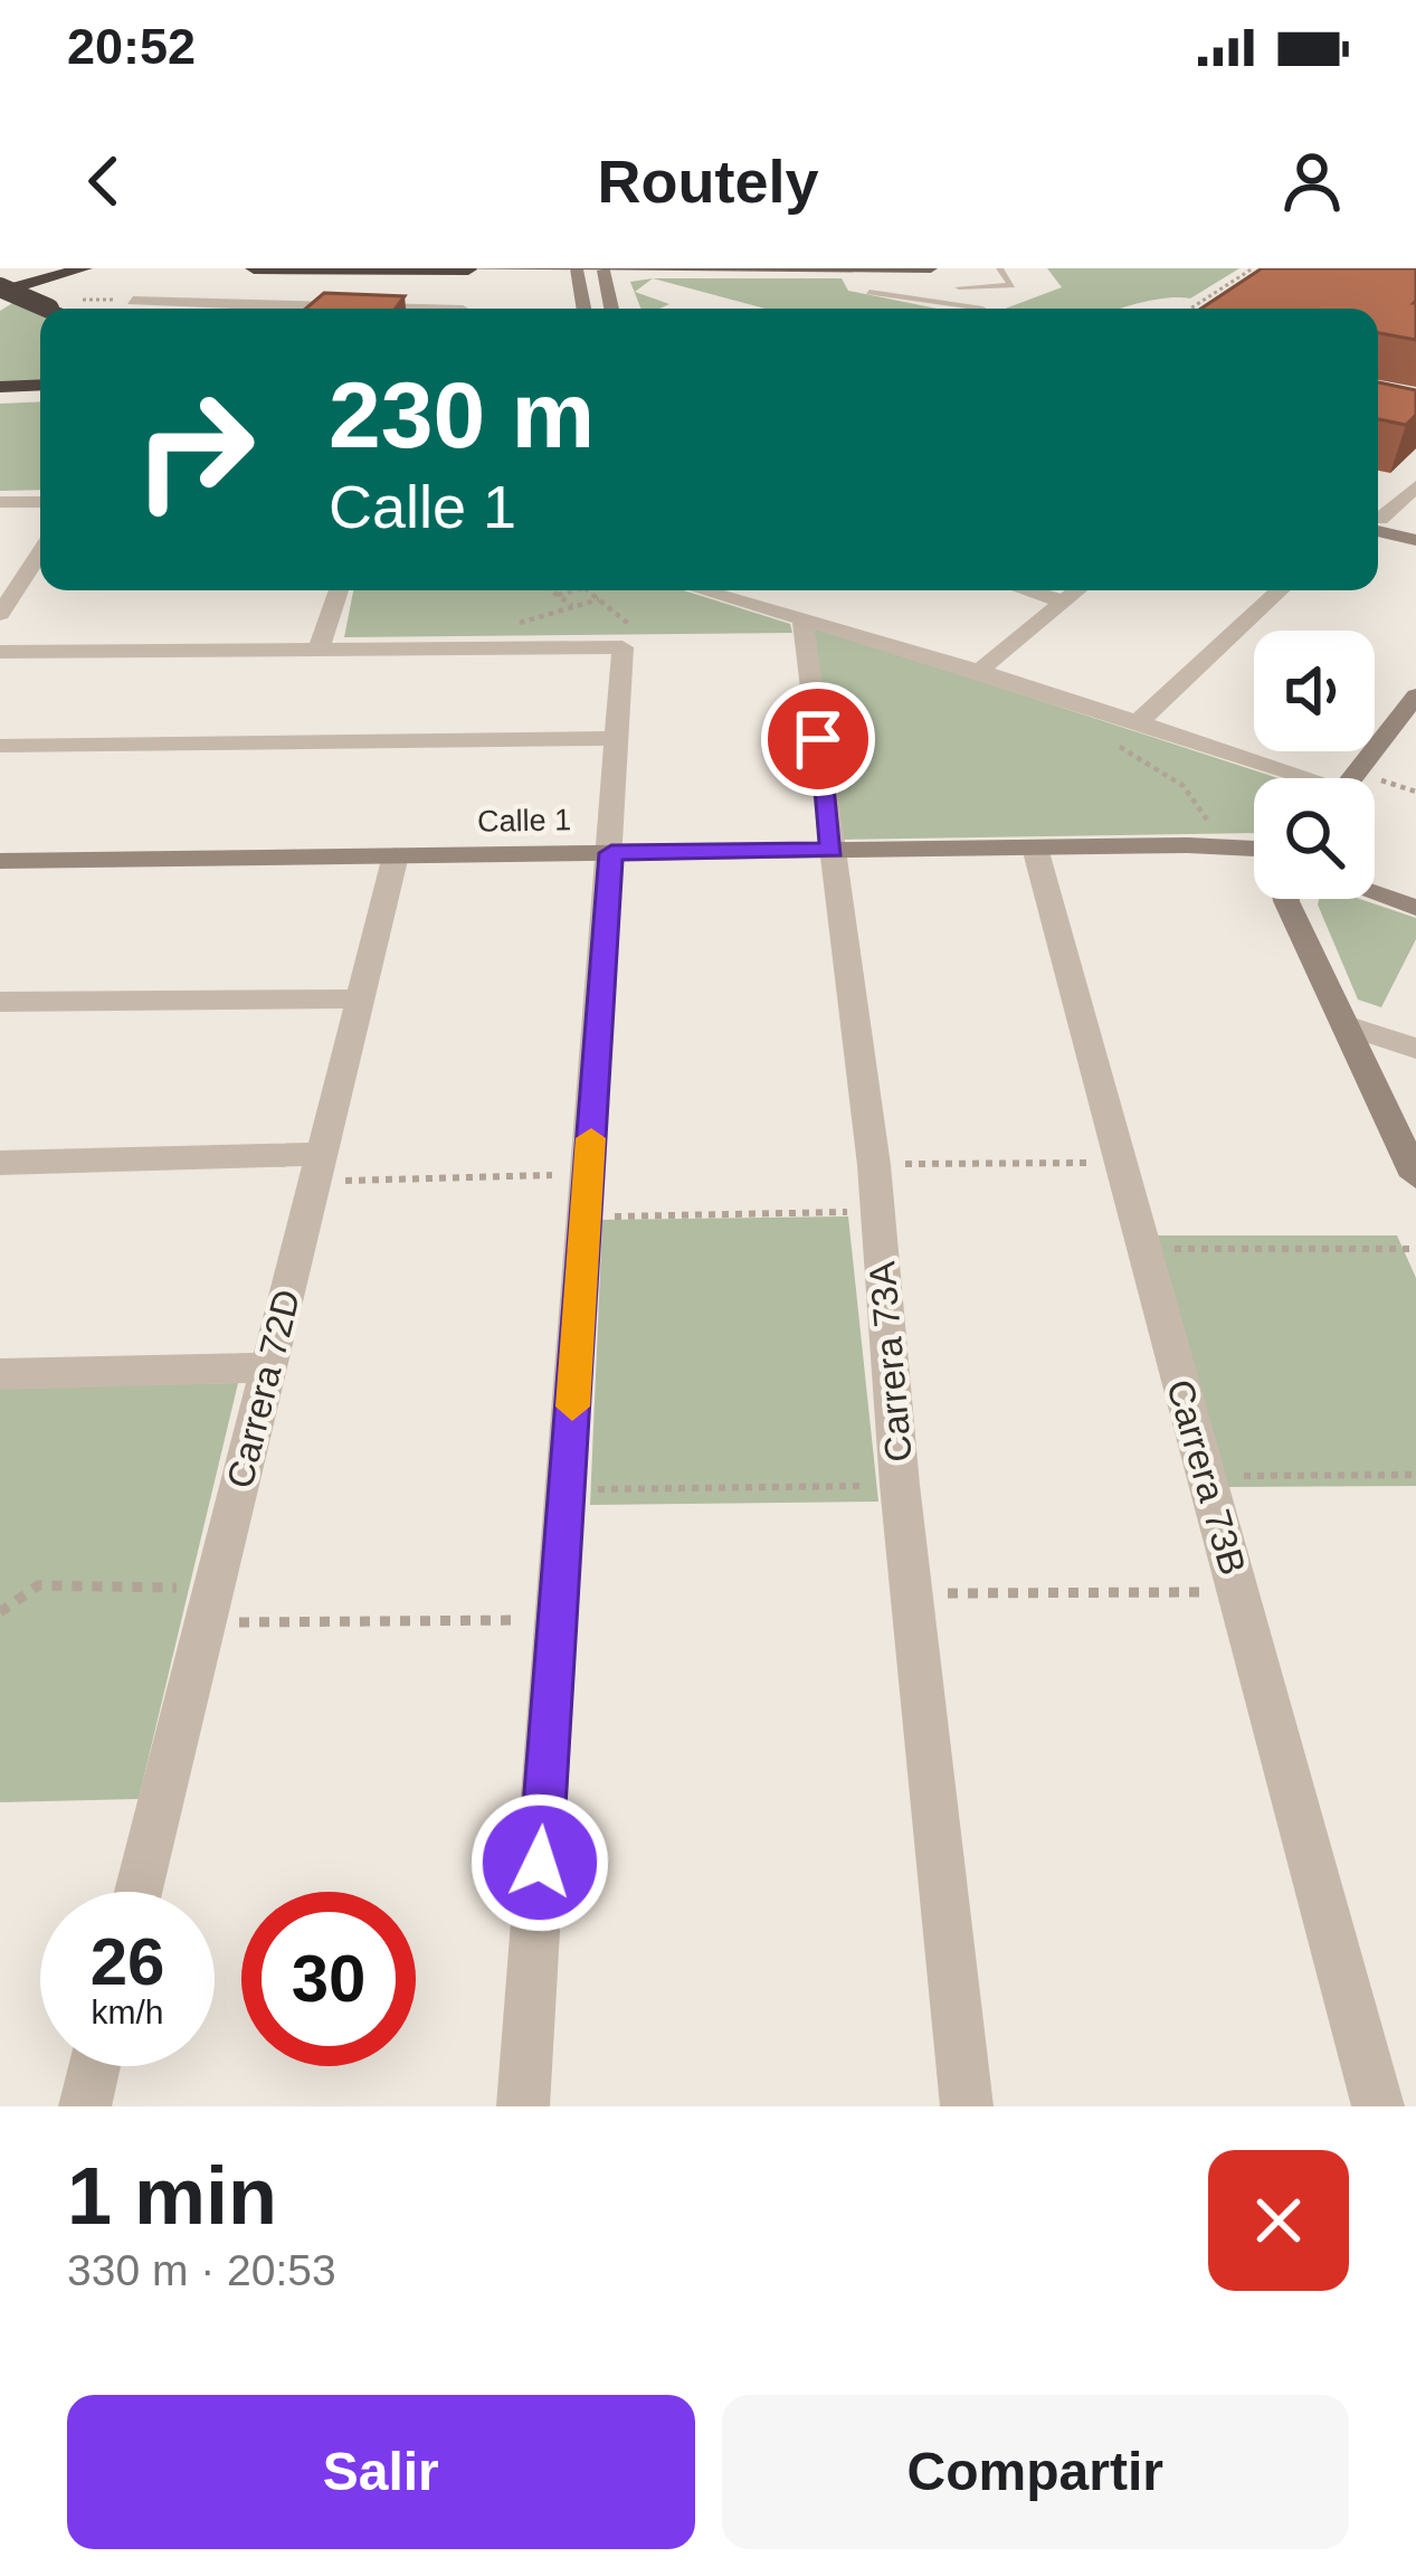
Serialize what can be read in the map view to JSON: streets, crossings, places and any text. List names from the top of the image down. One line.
{"streets":{"street":["Calle 1","Carrera 73A","Carrera 72D","Carrera 73B"]},"crossings":[["Calle 1","Carrera 73A"],["Calle 1","Carrera 72D"],["Calle 1","Carrera 73B"]],"page":{"status":"20:52","header":"Routely","turn":["230 m","Calle 1"],"speed":"26 km/h","limit":"30","heading":["1 min","330 m · 20:53"],"buttons":["Salir","Compartir"]}}
